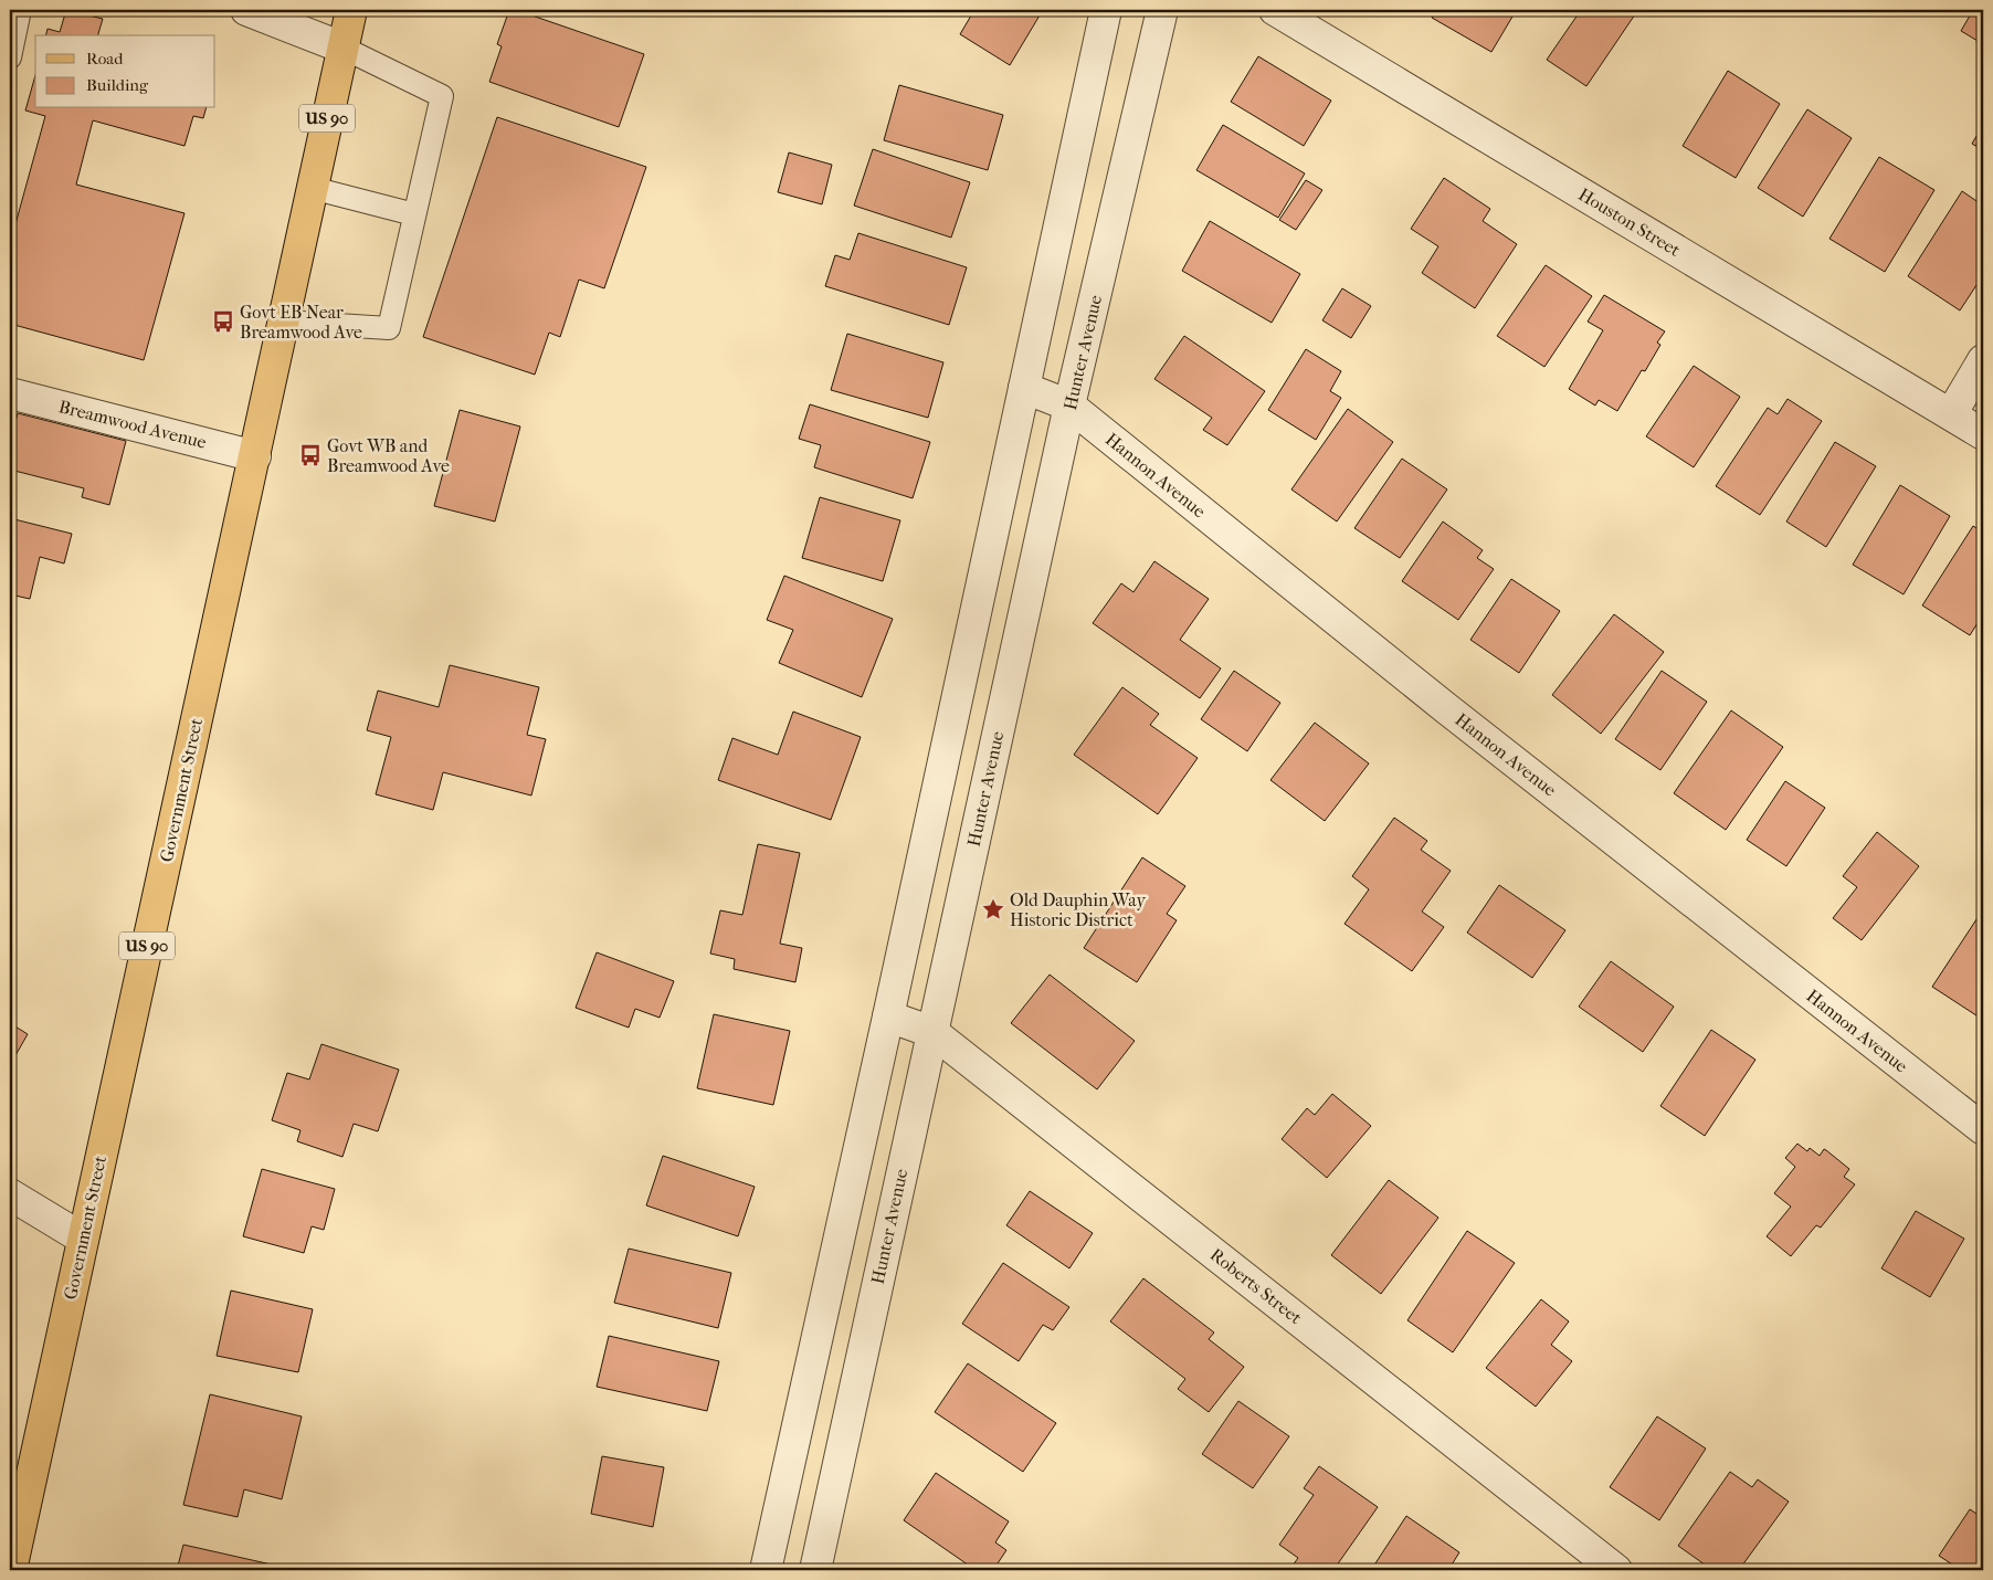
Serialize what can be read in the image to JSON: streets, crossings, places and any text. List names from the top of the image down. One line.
{"streets":{"main road":["US 90","Government Street"],"street":["Houston Street","Hunter Avenue","Breamwood Avenue","Hannon Avenue","Roberts Street"]},"crossings":[["Hunter Avenue","Hannon Avenue"],["Hunter Avenue","Roberts Street"],["Breamwood Avenue","Government Street"]],"places":{"bus stop":["Govt EB Near Breamwood Ave","Govt WB and Breamwood Ave"],"place":["Old Dauphin Way Historic District"]},"legend":["Road","Building"]}
